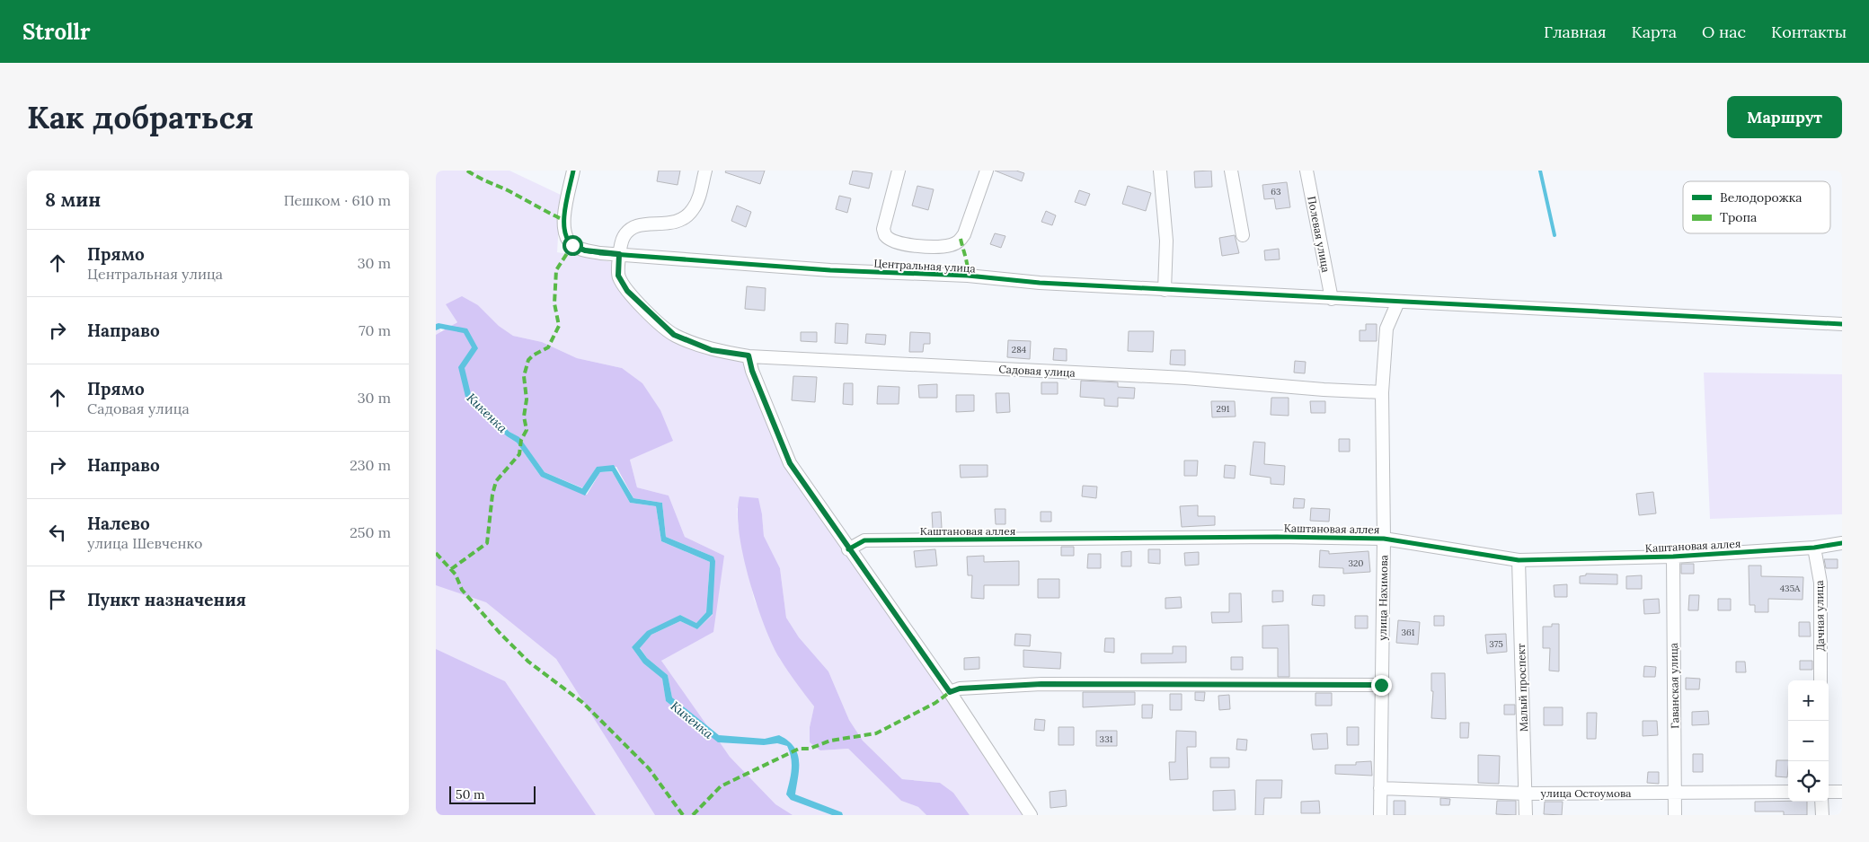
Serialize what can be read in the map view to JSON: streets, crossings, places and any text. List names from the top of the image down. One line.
{"streets":{"street":["Полевая улица","Центральная улица","Садовая улица","Каштановая аллея","улица Нахимова","Дачная улица","Гаванская улица","Малый проспект","улица Остоумова"]},"crossings":[["Полевая улица","Центральная улица"],["Центральная улица","Садовая улица"],["Центральная улица","улица Нахимова"],["Садовая улица","улица Нахимова"],["Каштановая аллея","улица Нахимова"],["Каштановая аллея","Дачная улица"],["Каштановая аллея","Гаванская улица"],["Каштановая аллея","Малый проспект"],["улица Нахимова","улица Остоумова"],["Гаванская улица","улица Остоумова"],["Малый проспект","улица Остоумова"]],"water":["Кикенка"],"house_numbers":["63","284","291","320","435А","361","375","331"],"legend":["Велодорожка","Тропа"],"scale_bar":"50 m","page":{"header":"Strollr","nav":["Главная","Карта","О нас","Контакты"],"buttons":"Маршрут","title":"Как добраться","heading":["8 мин","Пешком · 610 m"],"list":[["Прямо","Центральная улица","30 m"],["Направо","70 m"],["Прямо","Садовая улица","30 m"],["Направо","230 m"],["Налево","улица Шевченко","250 m"],"Пункт назначения"],"map_buttons":["+","−"],"scale":"50 m"}}
